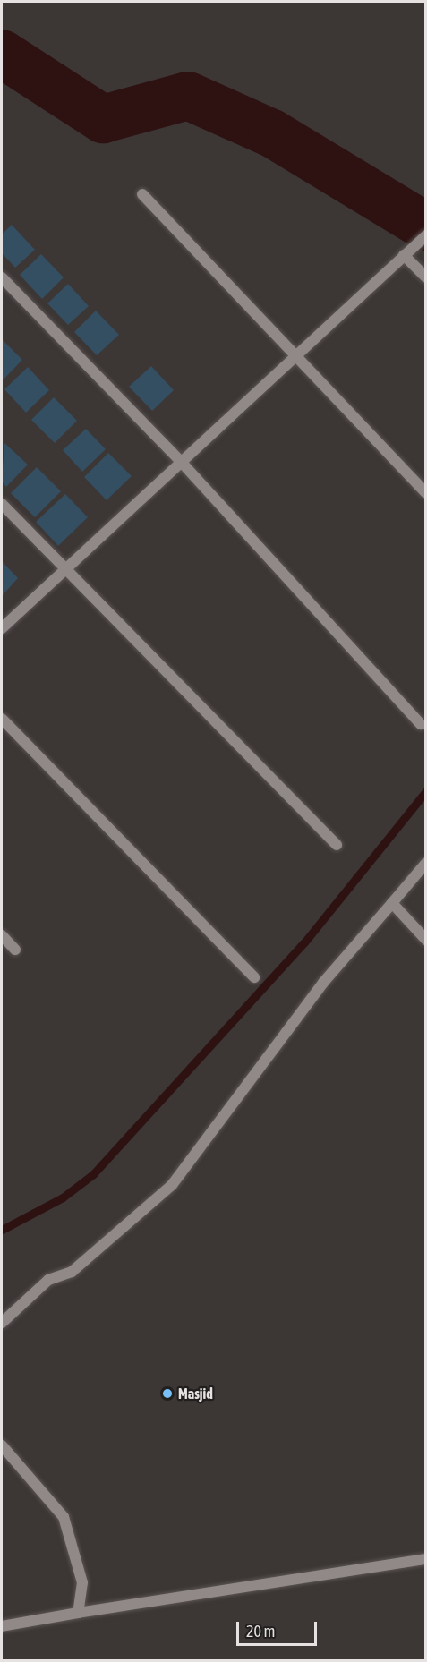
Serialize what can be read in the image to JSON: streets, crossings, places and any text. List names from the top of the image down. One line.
{"places":["Masjid"],"scale_bar":"20 m"}
